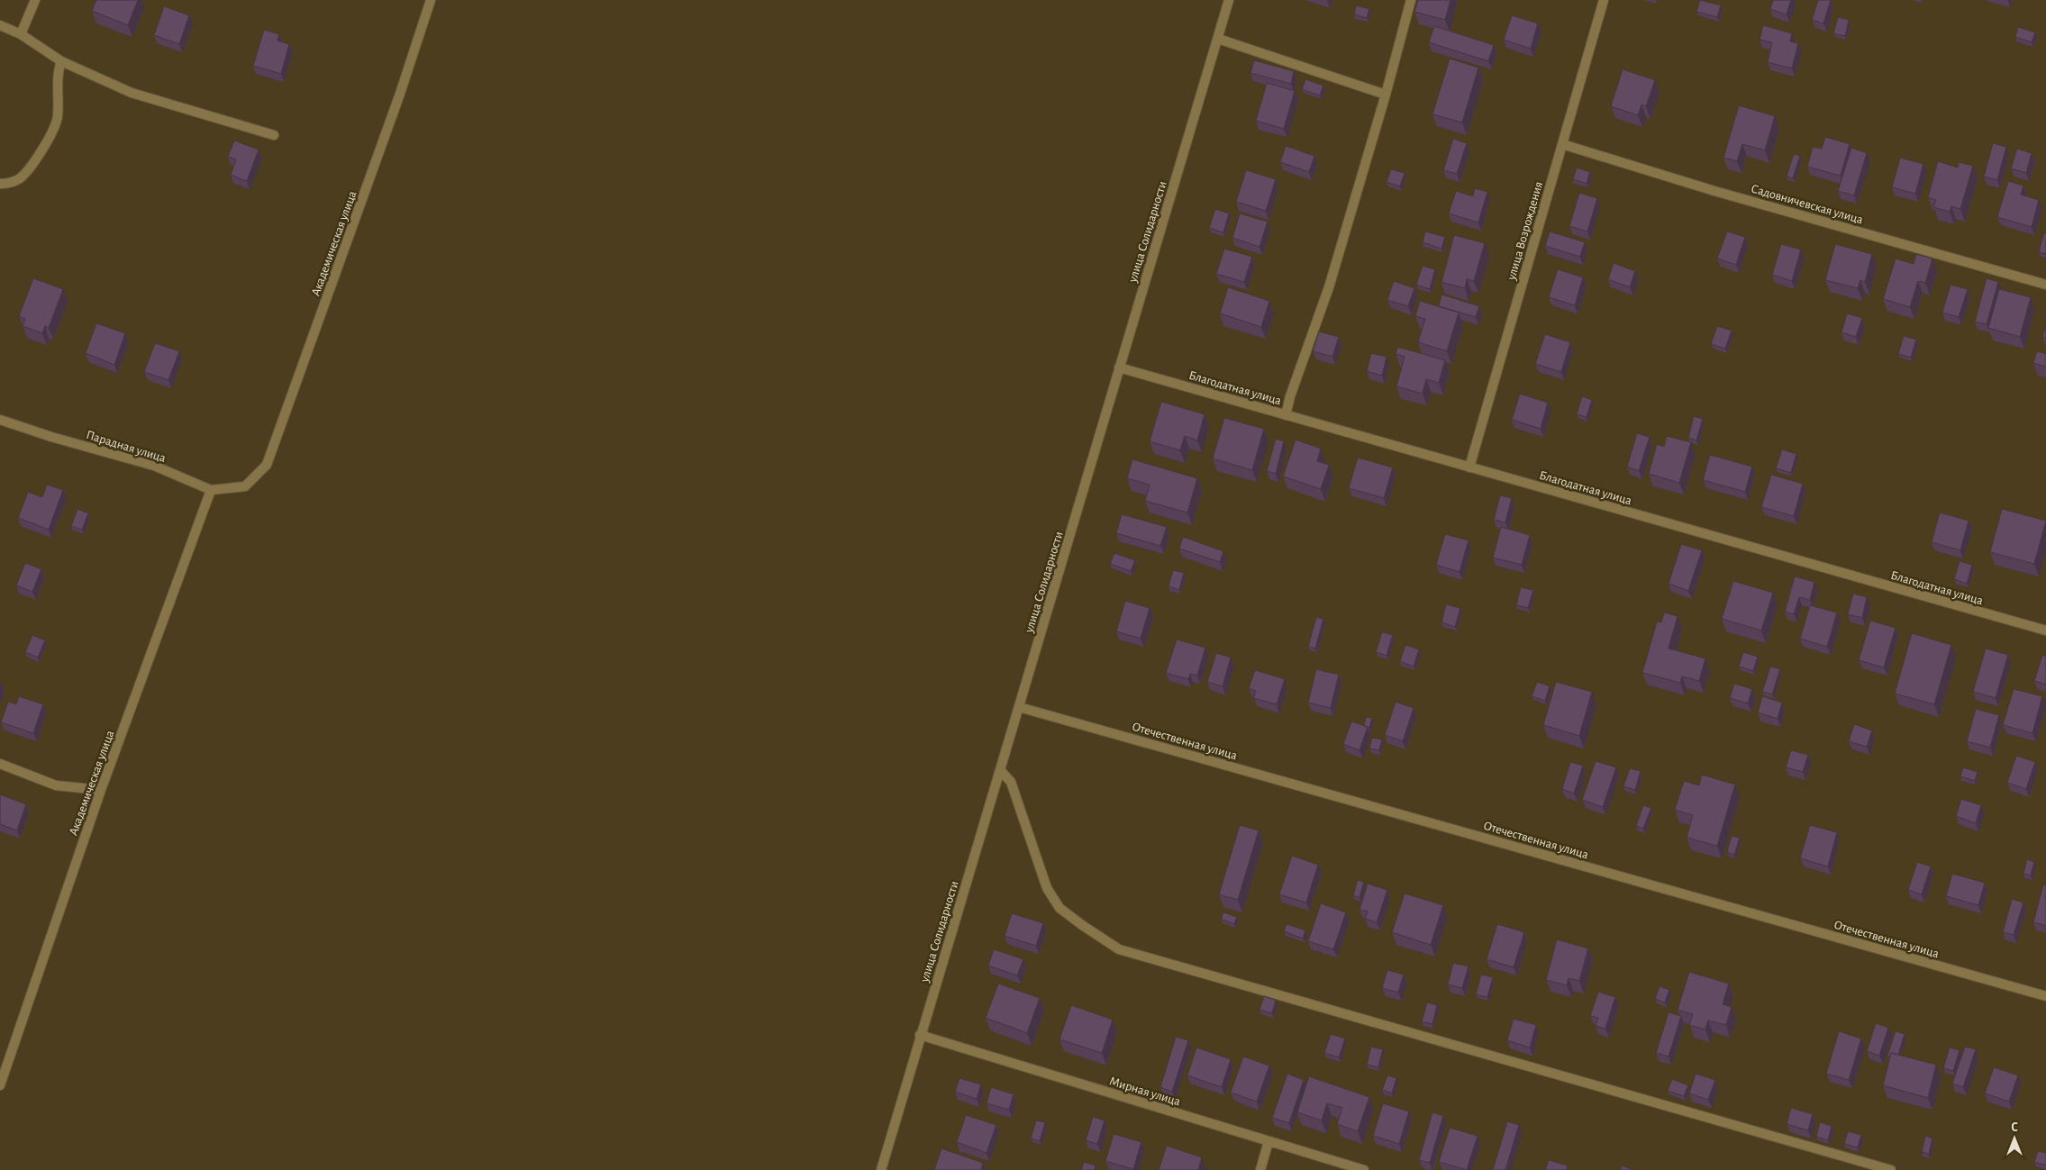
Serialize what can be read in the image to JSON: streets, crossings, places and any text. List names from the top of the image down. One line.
{"streets":{"street":["Садовничевская улица","улица Возрождения","улица Солидарности","Академическая улица","Благодатная улица","Парадная улица","Отечественная улица","Мирная улица"]},"crossings":[["Садовничевская улица","улица Возрождения"],["улица Возрождения","Благодатная улица"],["улица Солидарности","Благодатная улица"],["улица Солидарности","Отечественная улица"],["улица Солидарности","Мирная улица"],["Академическая улица","Парадная улица"]],"north":"top"}
